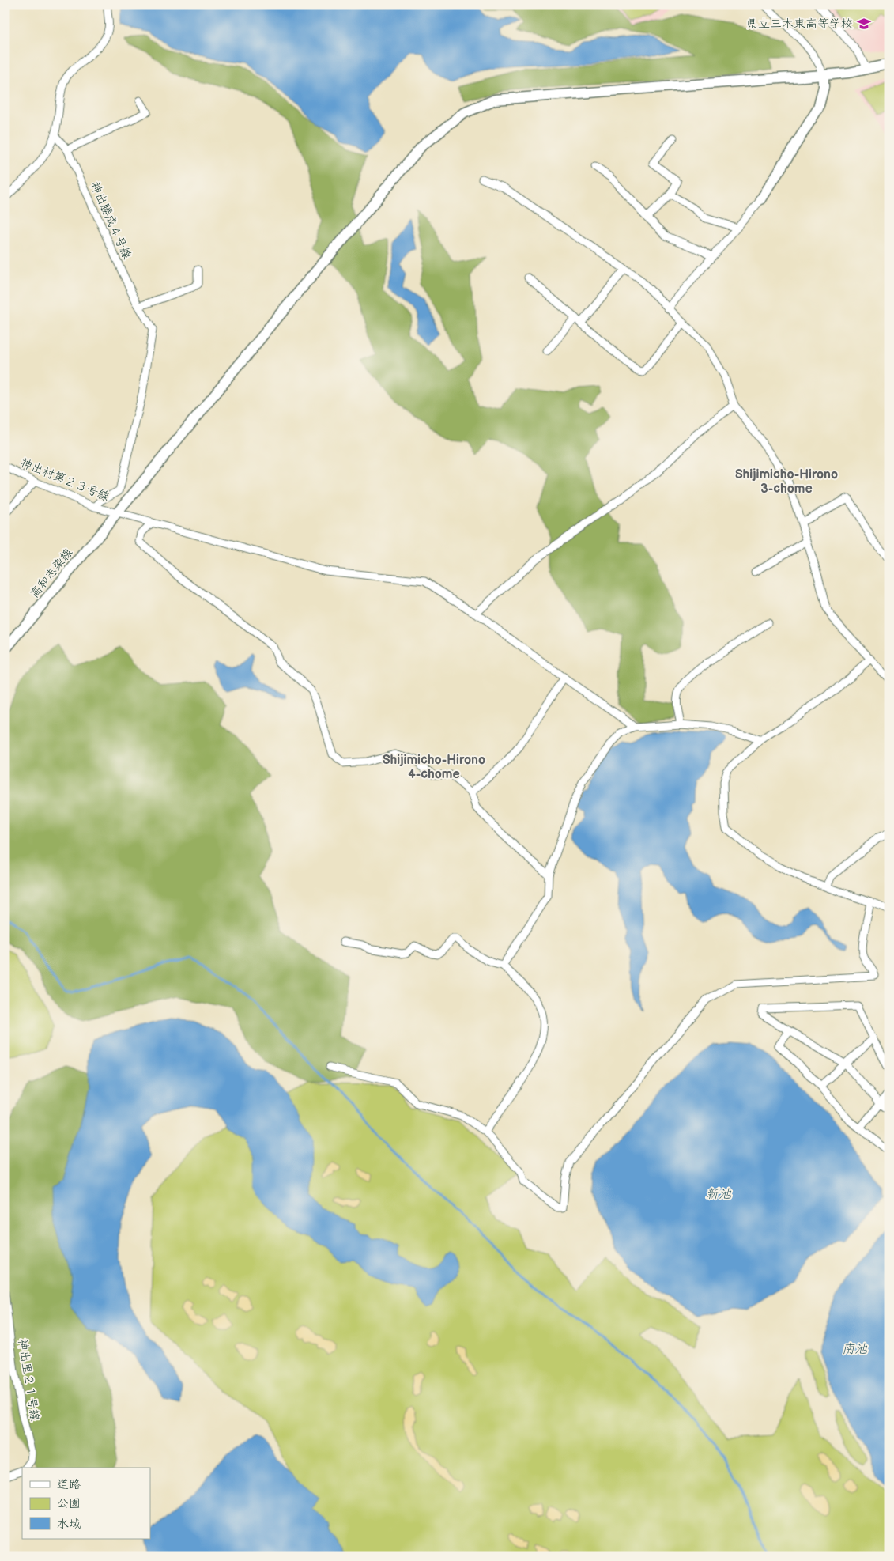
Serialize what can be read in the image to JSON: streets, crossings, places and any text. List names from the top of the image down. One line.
{"streets":{"street":["神出勝成４号線","神出村第２３号線","高和志染線","神出里２１号線"]},"crossings":[["神出勝成４号線","神出村第２３号線"],["神出村第２３号線","高和志染線"]],"districts":["Shijimicho-Hirono 3-chome","Shijimicho-Hirono 4-chome"],"water":["新池","南池"],"places":{"school or university":["県立三木東高等学校"]},"legend":["道路","公園","水域"]}
